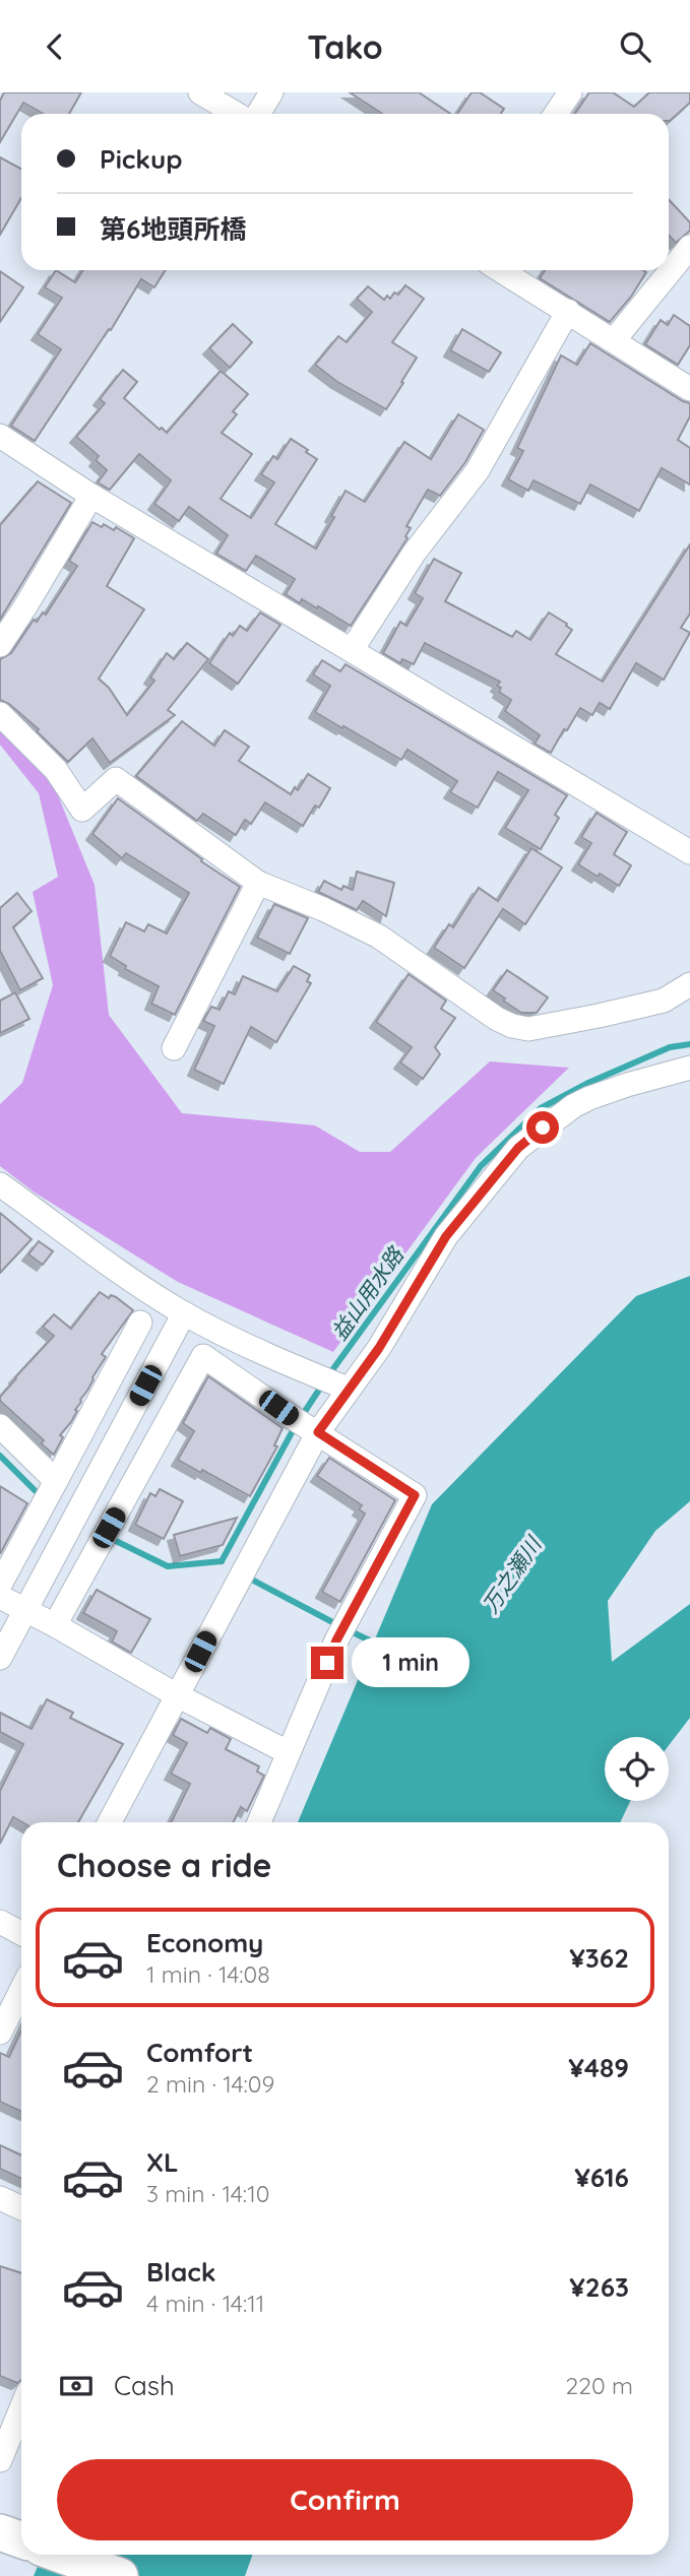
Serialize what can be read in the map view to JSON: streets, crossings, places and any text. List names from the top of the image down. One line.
{"water":["益山用水路","万之瀬川"],"page":{"header":"Tako","banner":["Pickup","第6地頭所橋"],"bubble":"1 min","heading":"Choose a ride","list":[{"name":"Economy","note":"1 min · 14:08","value":"¥362"},{"name":"Comfort","note":"2 min · 14:09","value":"¥489"},{"name":"XL","note":"3 min · 14:10","value":"¥616"},{"name":"Black","note":"4 min · 14:11","value":"¥263"}],"pay":["Cash","220 m"],"buttons":"Confirm"}}
